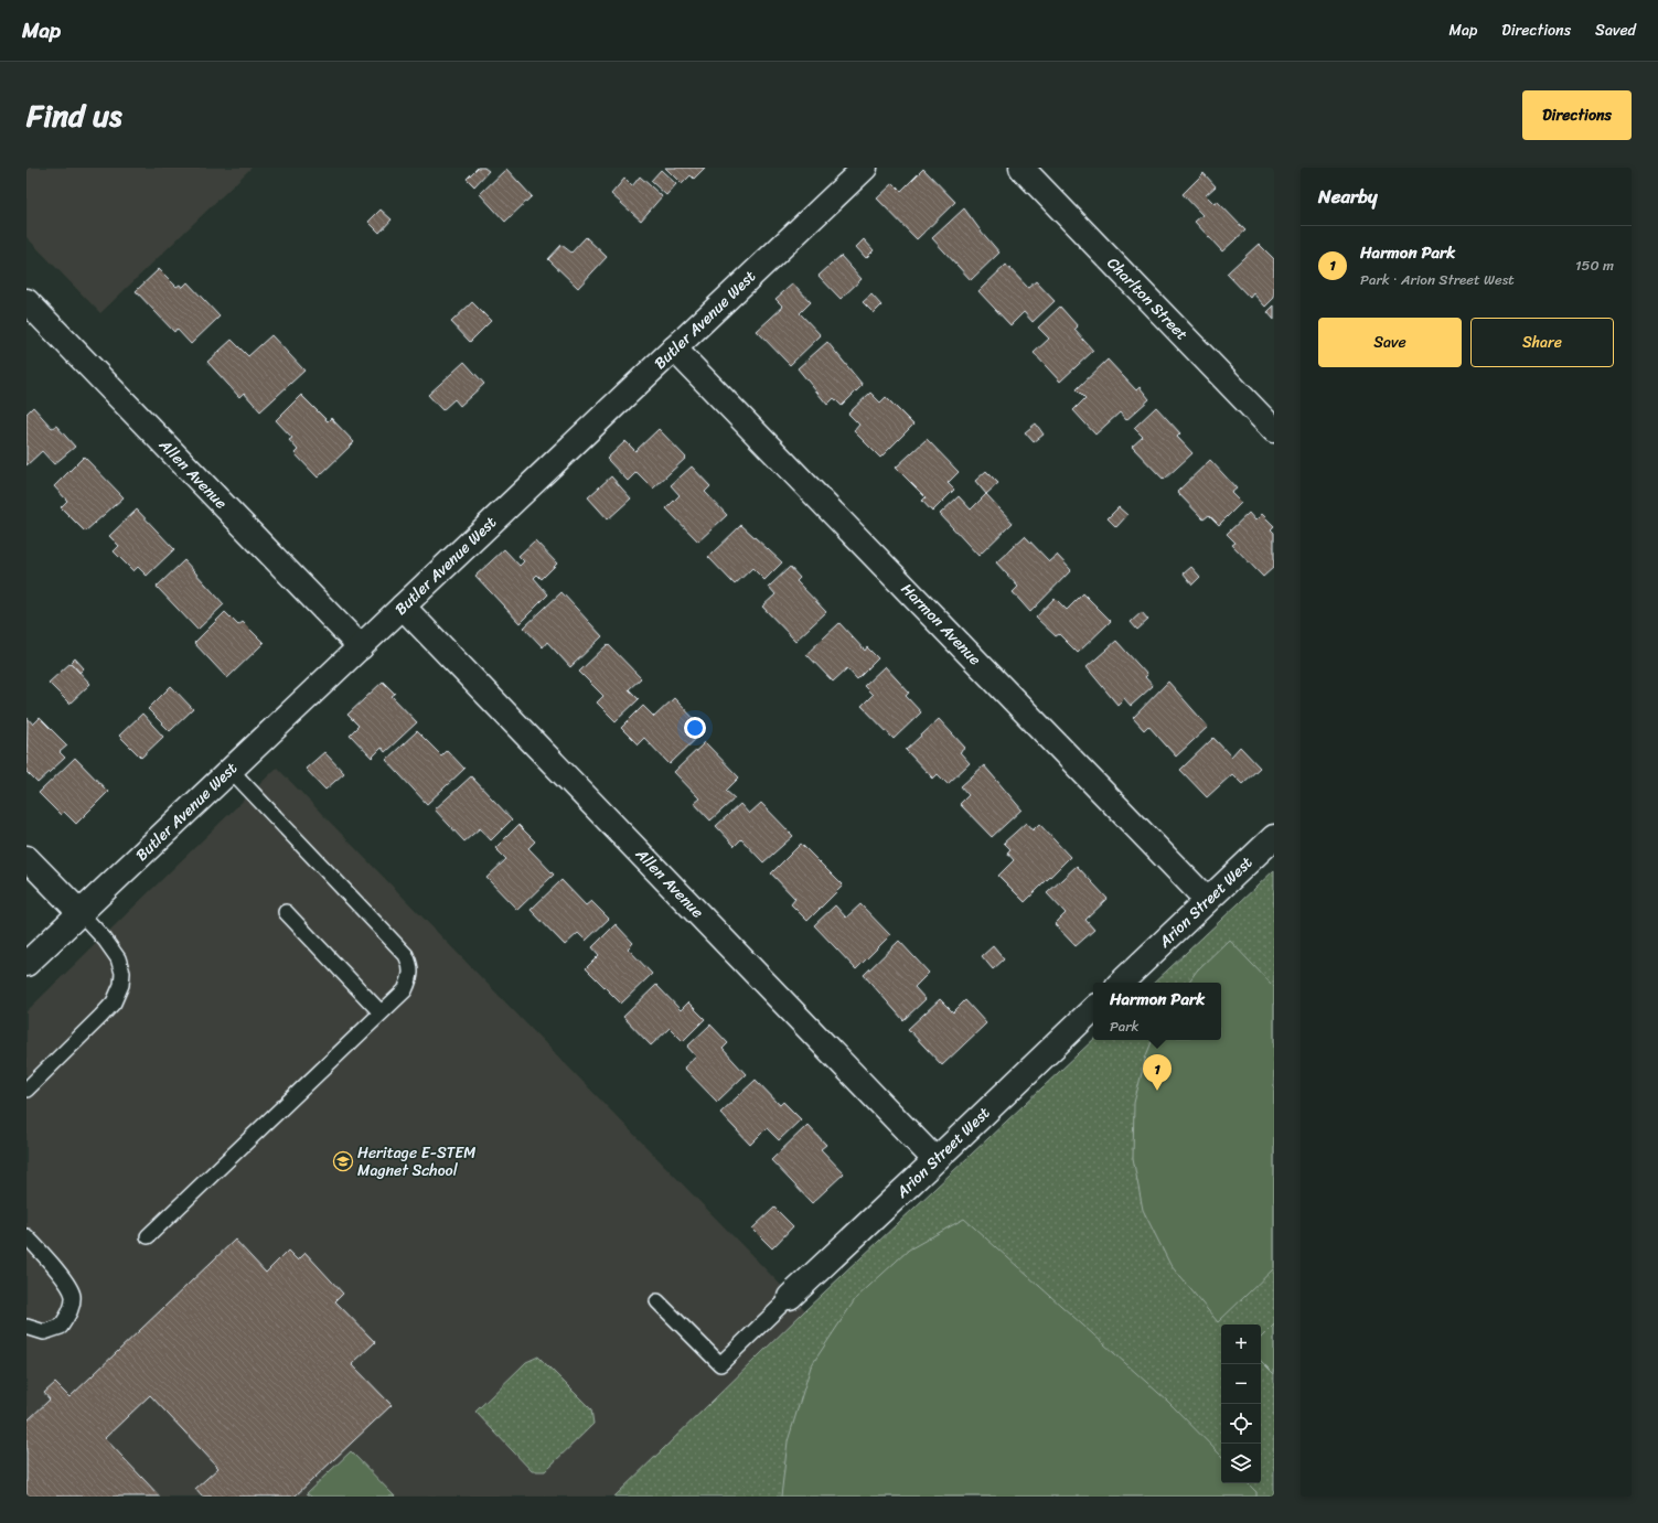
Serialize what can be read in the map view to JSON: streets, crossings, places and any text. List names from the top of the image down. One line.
{"streets":{"street":["Charlton Street","Butler Avenue West","Allen Avenue","Harmon Avenue","Arion Street West"]},"crossings":[["Butler Avenue West","Allen Avenue"],["Butler Avenue West","Harmon Avenue"],["Allen Avenue","Arion Street West"],["Harmon Avenue","Arion Street West"]],"places":{"school or university":["Heritage E-STEM Magnet School"]},"page":{"header":"Map","nav":["Map","Directions","Saved"],"title":"Find us","buttons":["Directions",["Save","Share"]],"heading":"Nearby","list":[{"mark":"1","name":"Harmon Park","note":"Park · Arion Street West","value":"150 m"}],"popup":["Harmon Park","Park"],"pins":"1","map_buttons":["+","−"]}}
